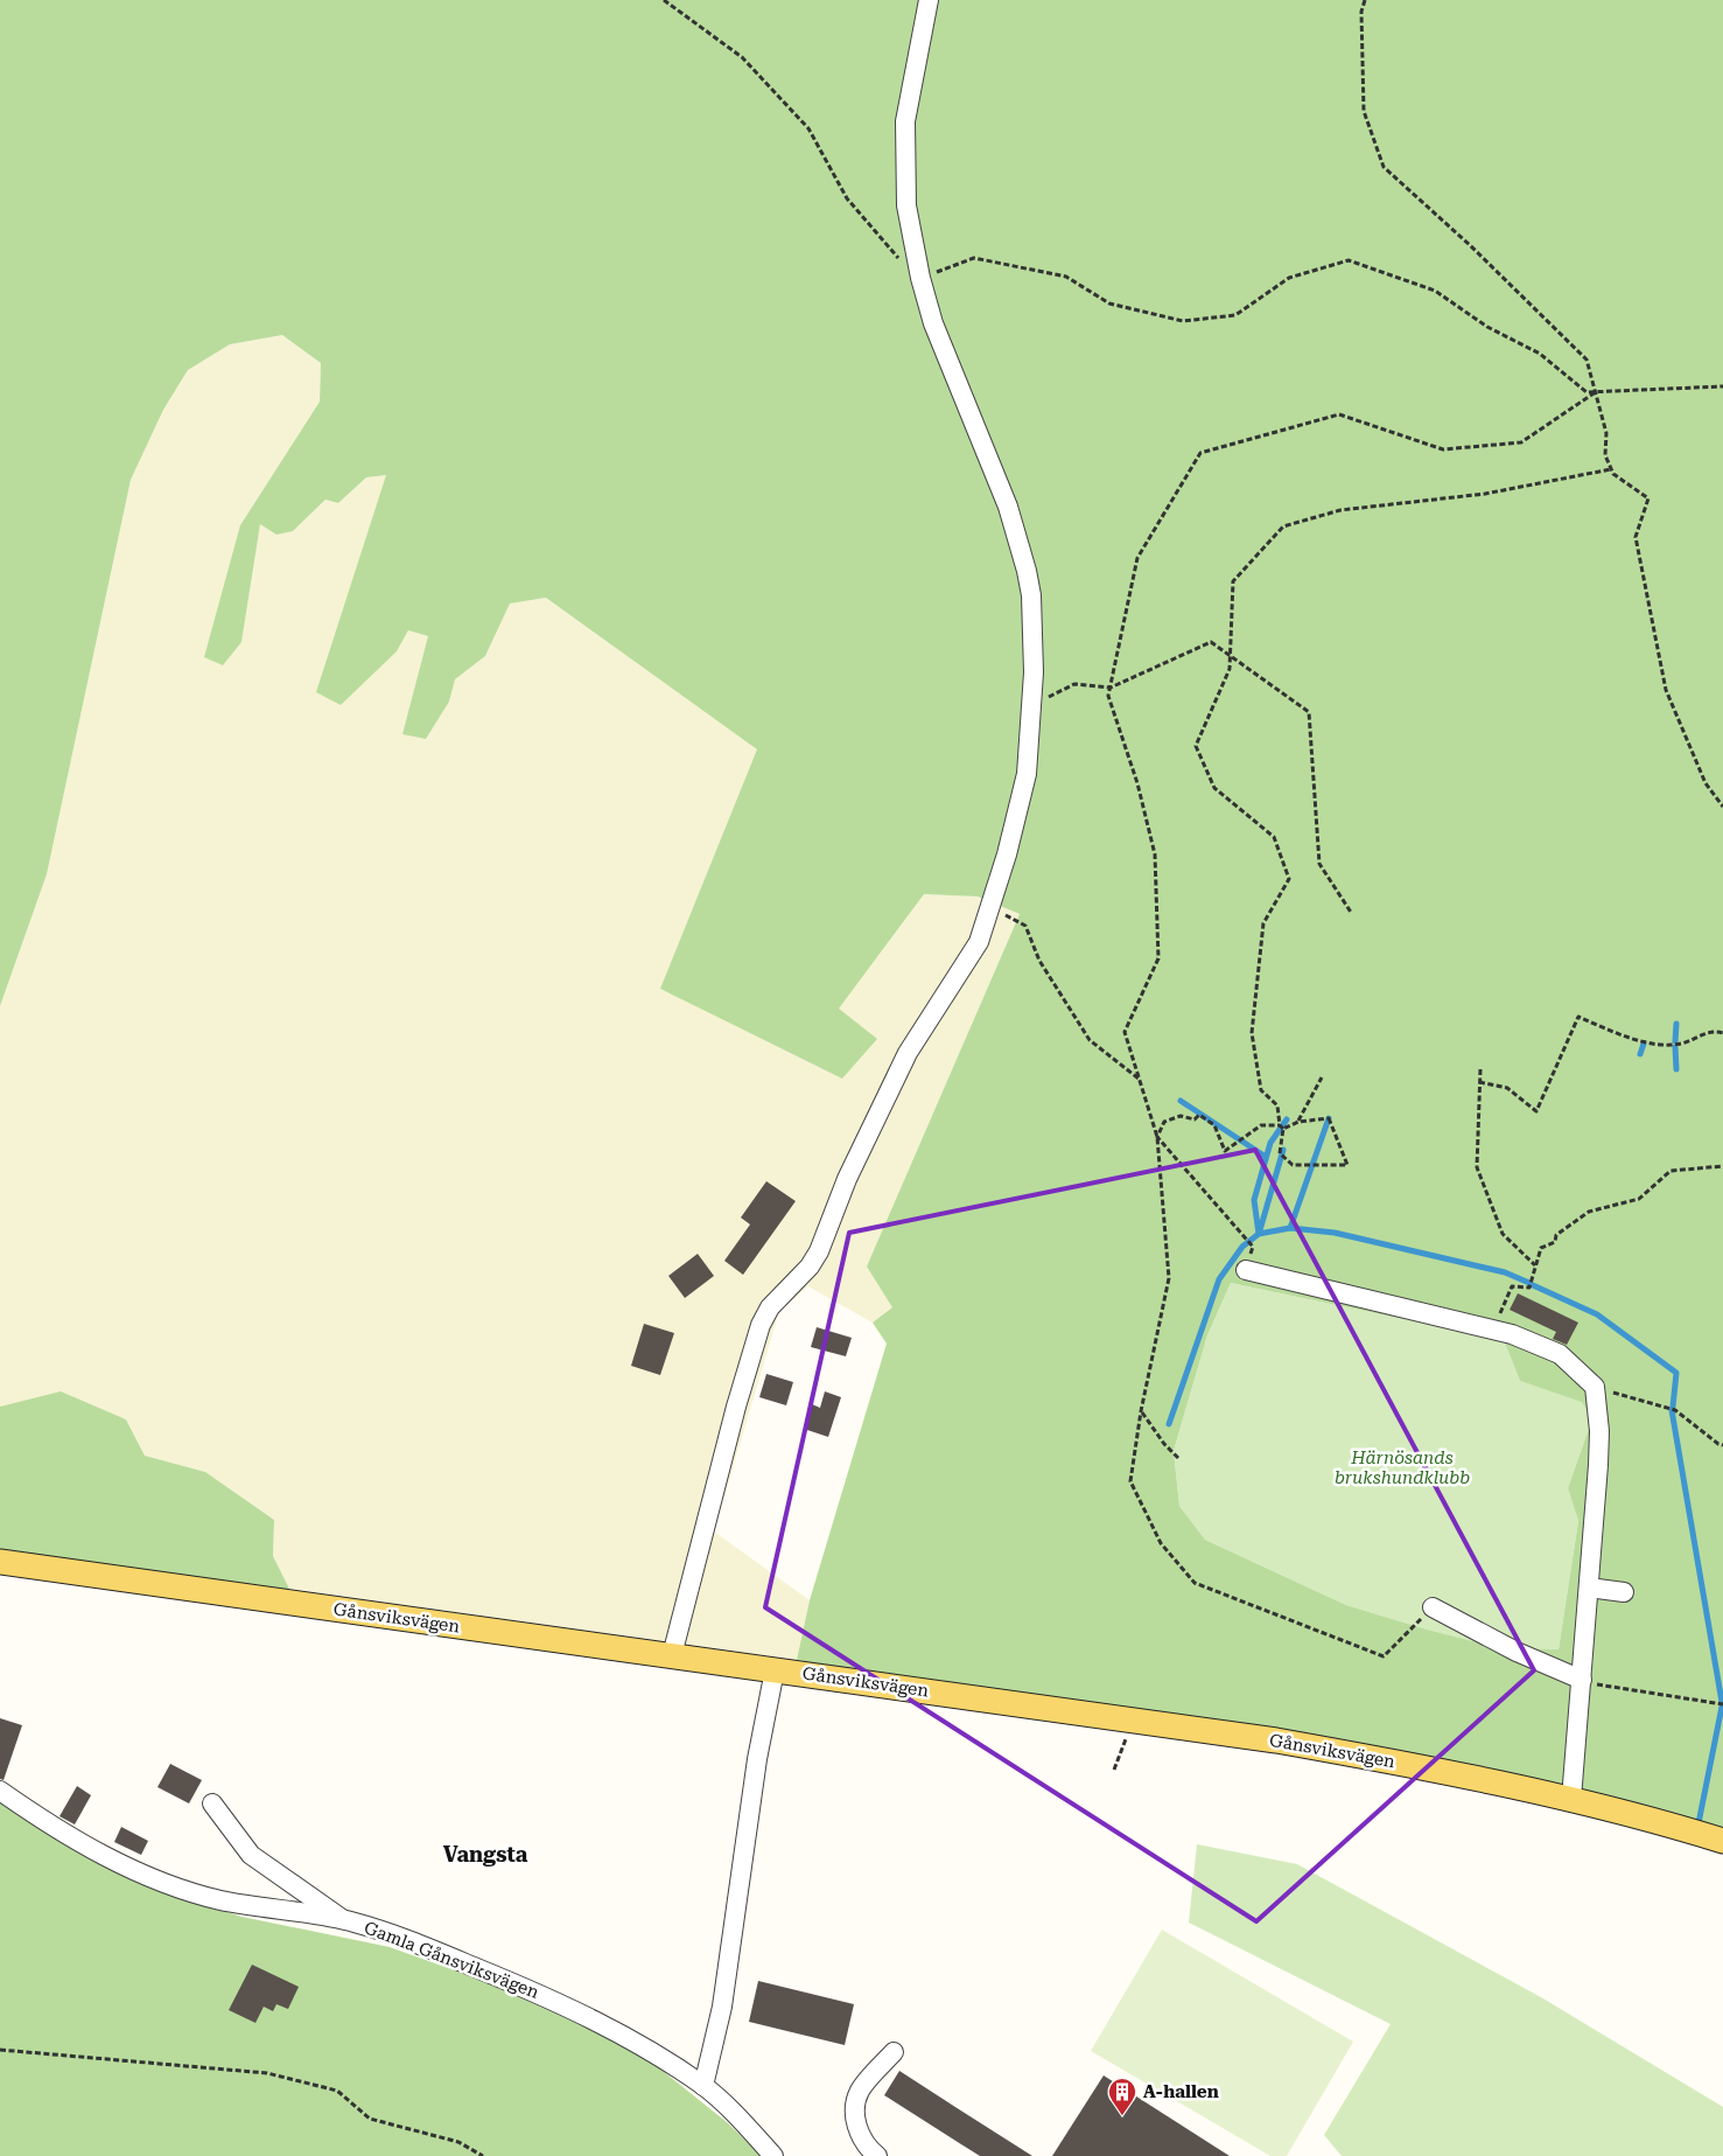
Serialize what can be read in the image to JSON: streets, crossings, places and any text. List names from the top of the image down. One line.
{"streets":{"main road":["Gånsviksvägen"],"street":["Gamla Gånsviksvägen"]},"districts":["Vangsta"],"parks":["Härnösands brukshundklubb"],"places":{"building":["A-hallen"]}}
